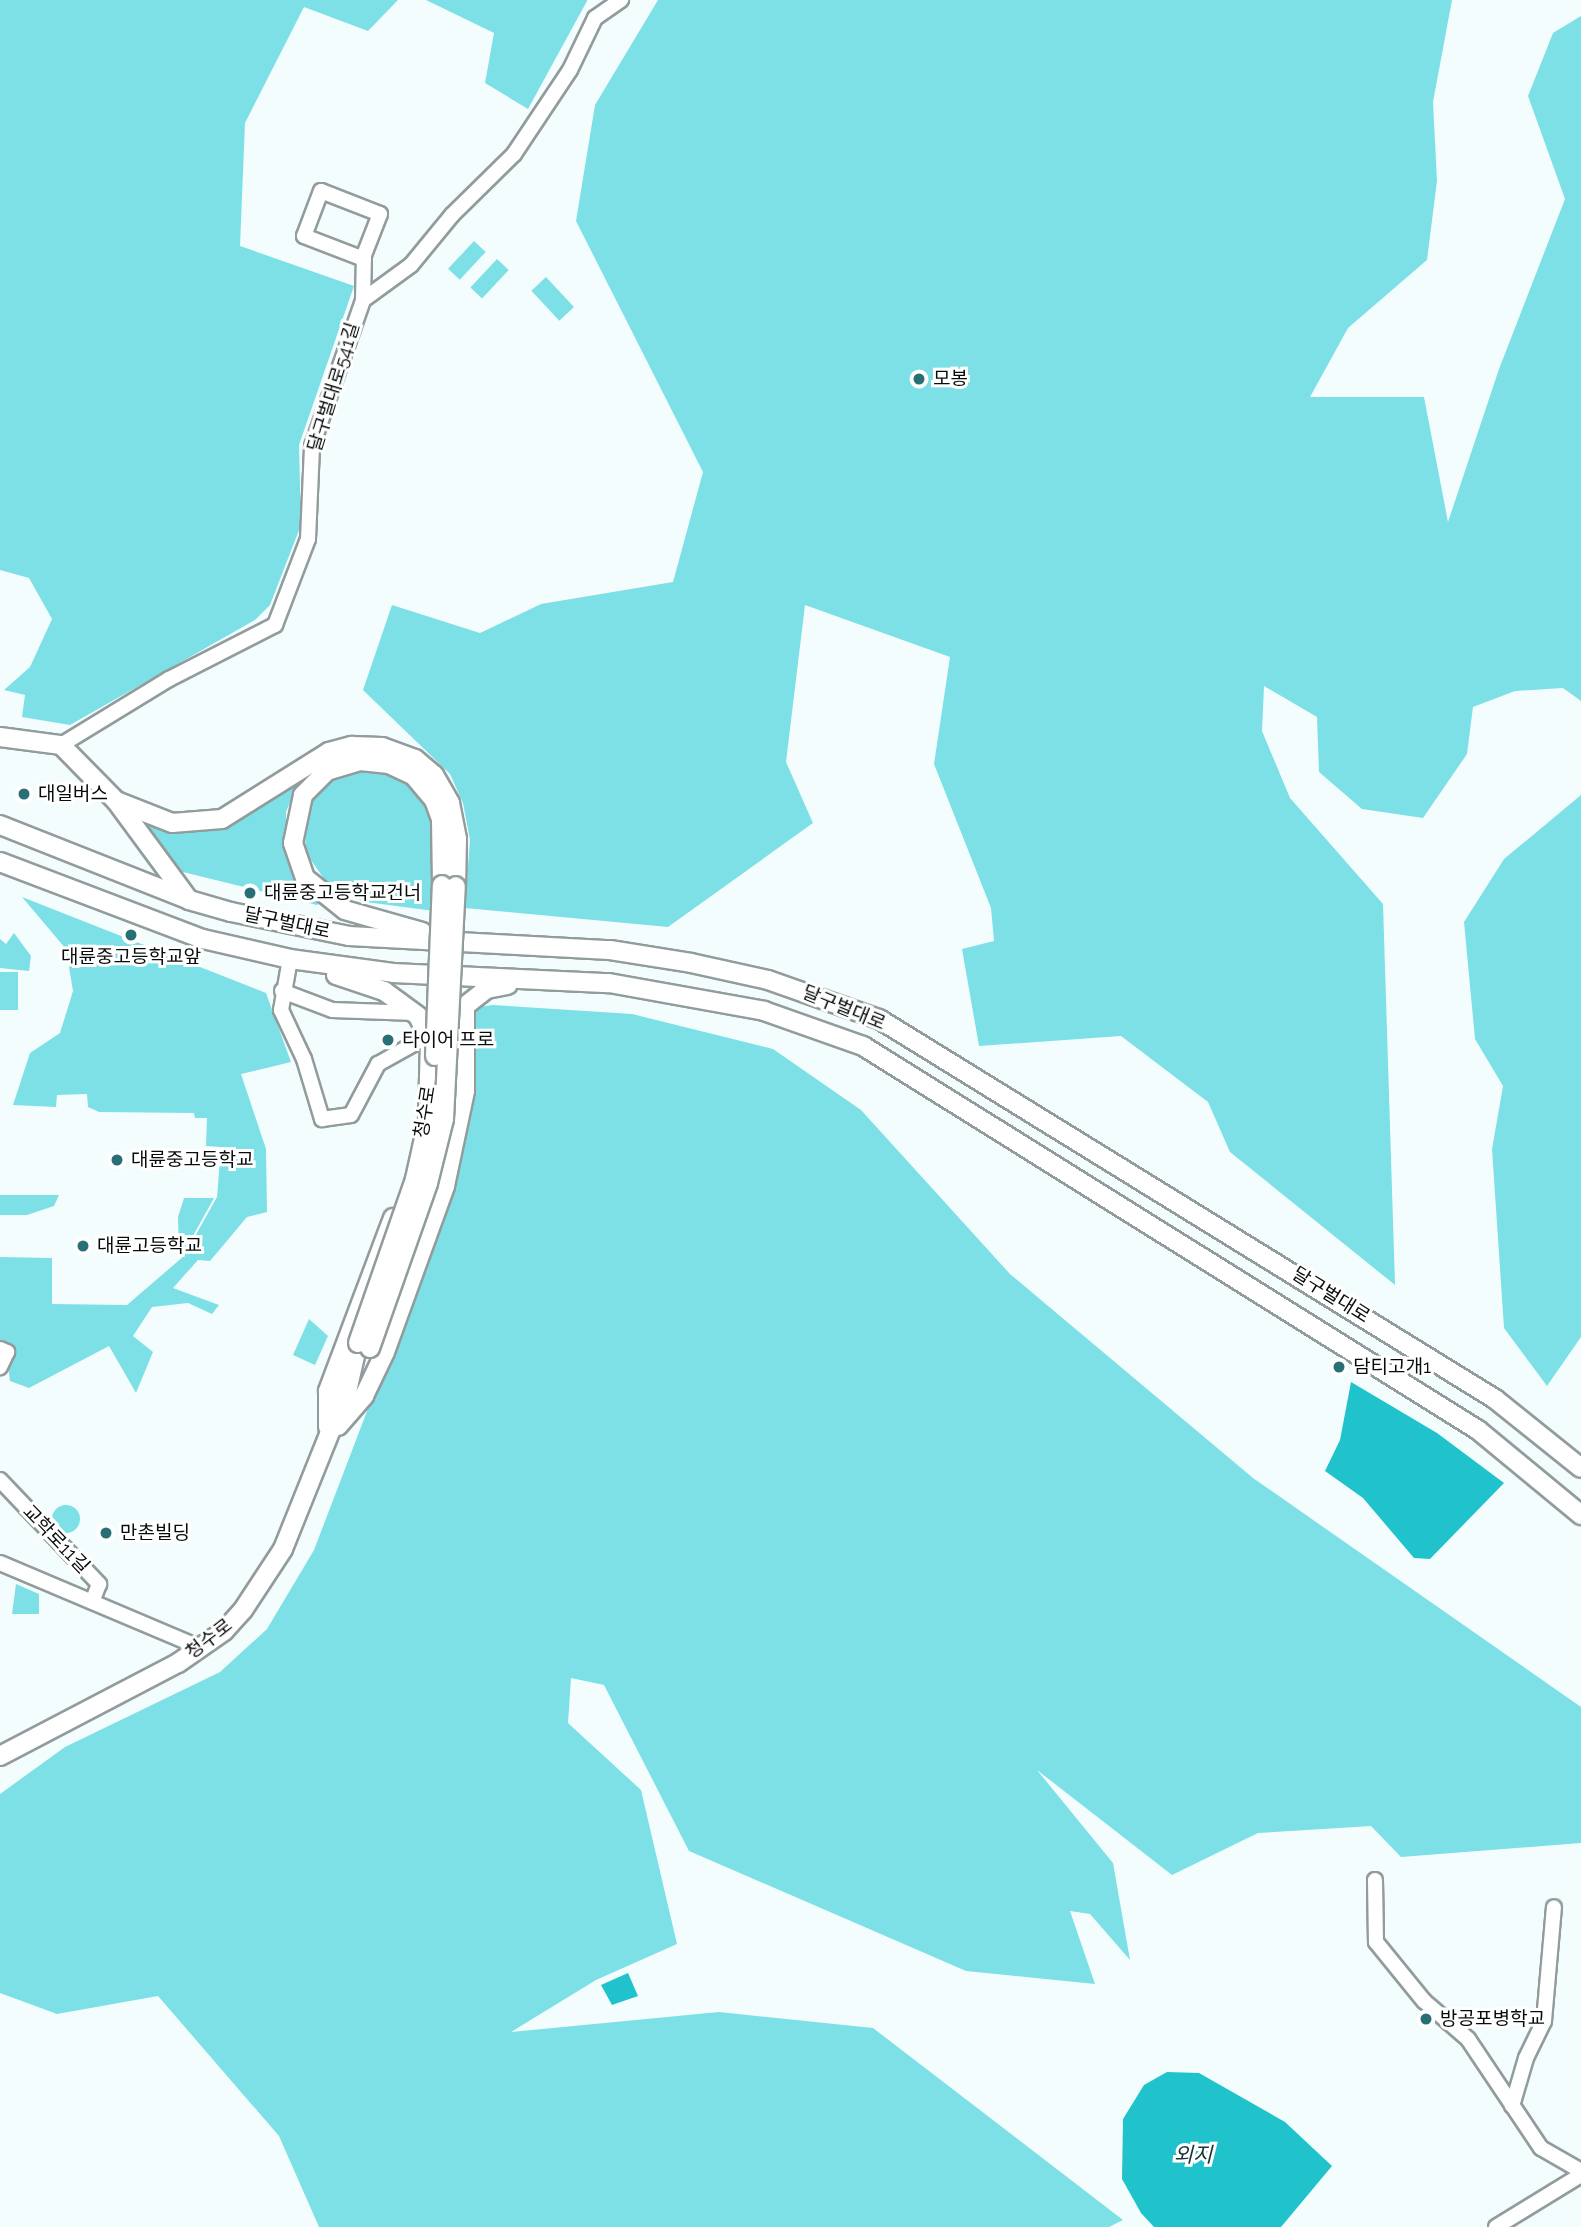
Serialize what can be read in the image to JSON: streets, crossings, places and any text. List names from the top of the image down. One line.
{"streets":{"main road":["달구벌대로","청수로"],"street":["달구벌대로541길","교학로11길"]},"crossings":[["달구벌대로","청수로"],["청수로","교학로11길"]],"water":["외지"],"places":["모봉","대일버스","대륜중고등학교건너","대륜중고등학교앞","타이어 프로","대륜중고등학교","대륜고등학교","담티고개1","만촌빌딩","방공포병학교"]}
